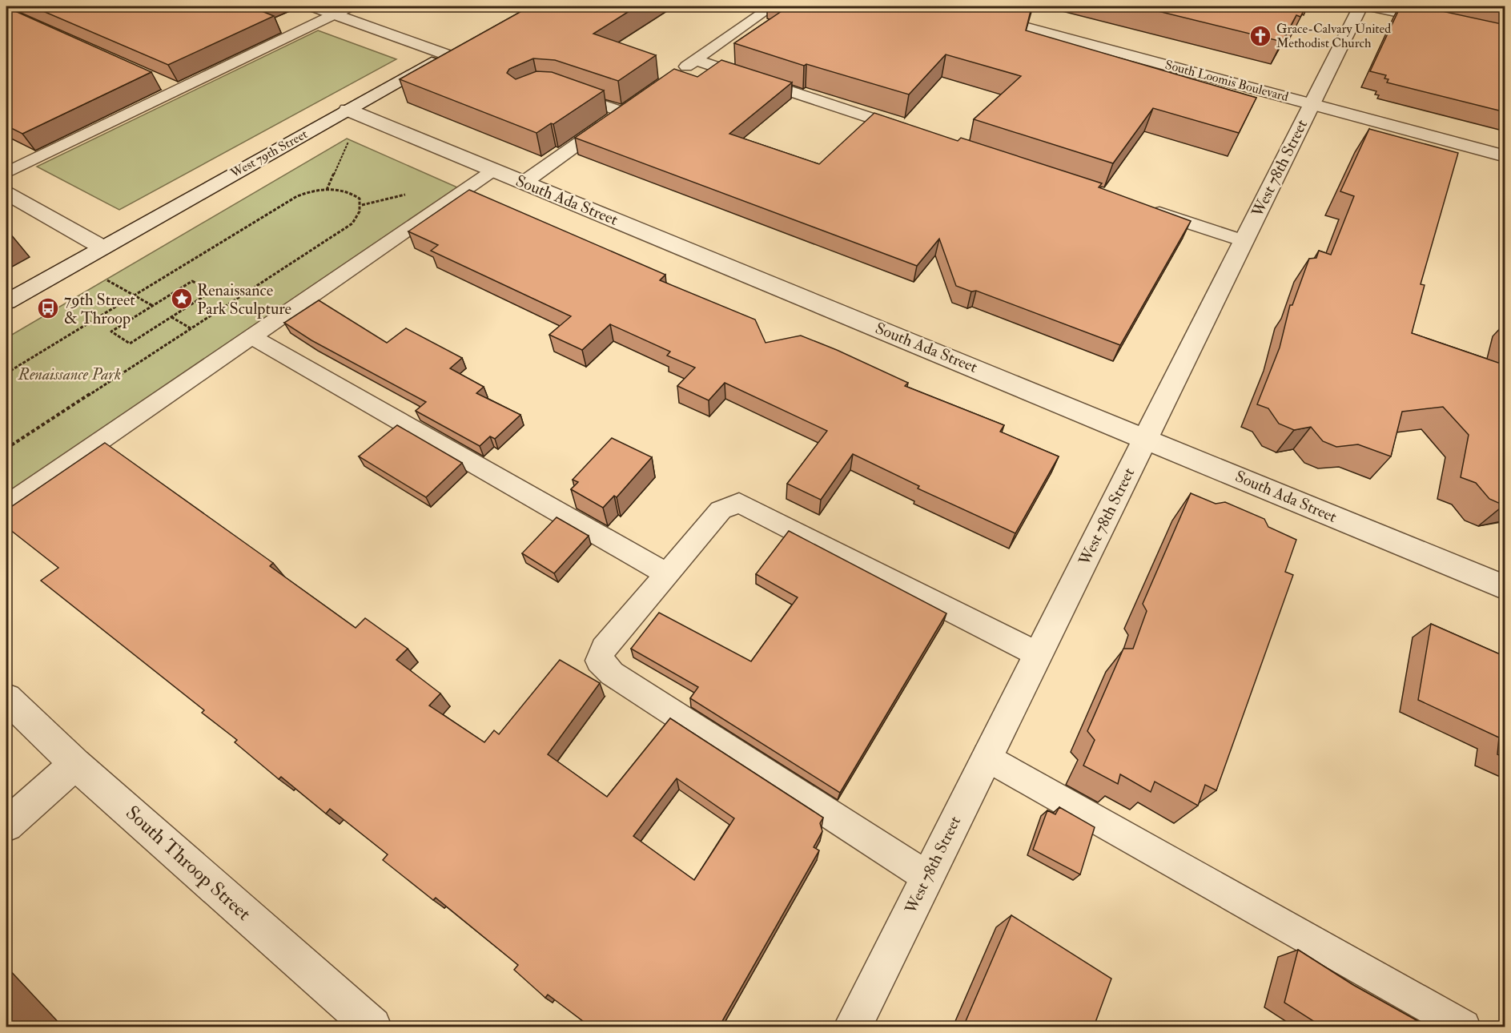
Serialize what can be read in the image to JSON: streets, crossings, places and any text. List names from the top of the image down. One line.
{"streets":{"street":["South Loomis Boulevard","West 79th Street","West 78th Street","South Ada Street","South Throop Street"]},"crossings":[["South Loomis Boulevard","West 78th Street"],["West 79th Street","South Ada Street"],["West 78th Street","South Ada Street"]],"parks":["Renaissance Park"],"places":{"church":["Grace-Calvary United Methodist Church"],"place":["Renaissance Park Sculpture"],"bus stop":["79th Street & Throop"]}}
